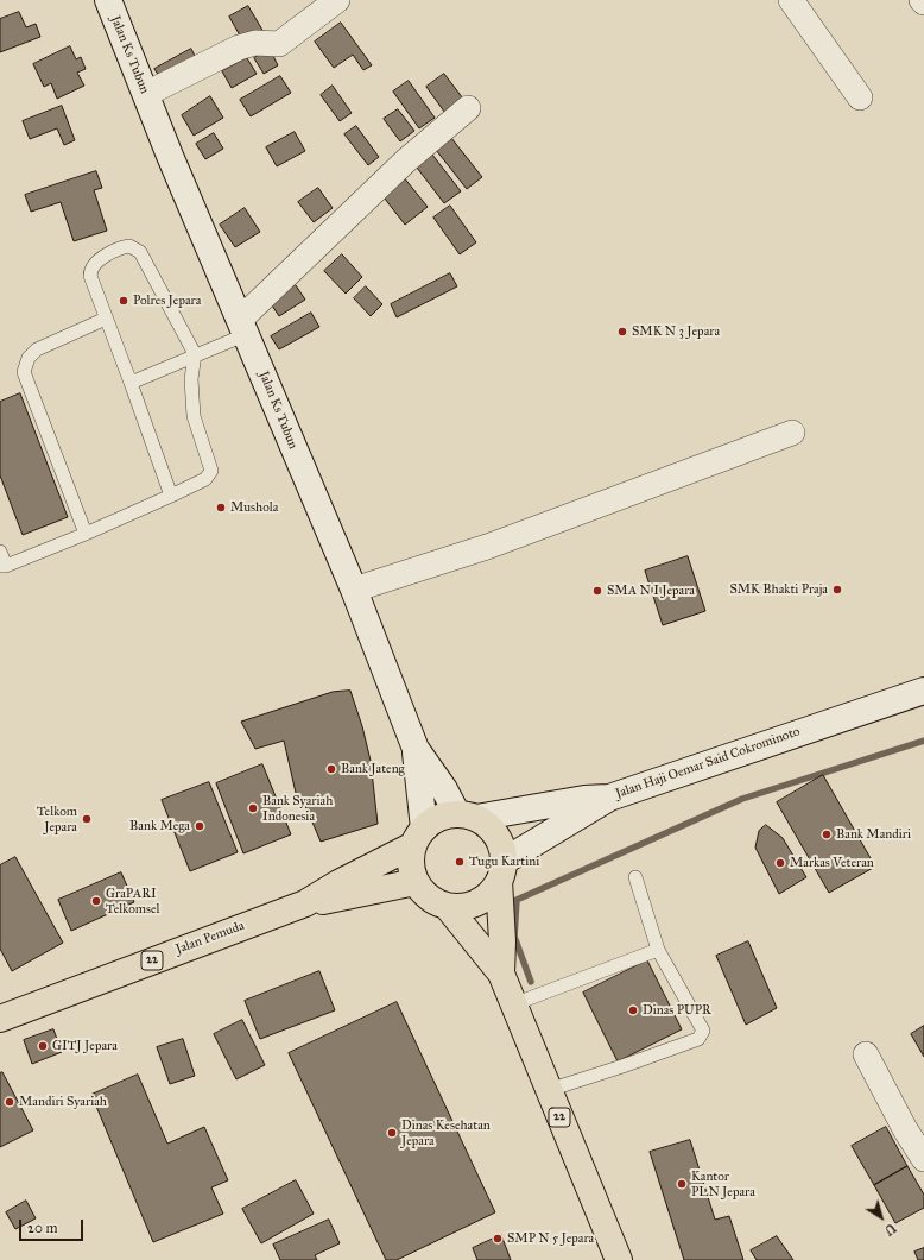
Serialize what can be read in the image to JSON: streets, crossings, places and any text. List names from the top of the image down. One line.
{"streets":{"highway":["Jalan Pemuda","22"],"main road":["Jalan Ks Tubun","Jalan Haji Oemar Said Cokrominoto"]},"crossings":[["Jalan Ks Tubun","Jalan Haji Oemar Said Cokrominoto"],["Jalan Ks Tubun","Jalan Pemuda"],["Jalan Ks Tubun","22"],["Jalan Haji Oemar Said Cokrominoto","Jalan Pemuda"],["Jalan Haji Oemar Said Cokrominoto","22"],["Jalan Pemuda","22"]],"places":["Polres Jepara","SMK N 3 Jepara","Mushola","SMK Bhakti Praja","SMA N I Jepara","Bank Jateng","Bank Syariah Indonesia","Telkom Jepara","Bank Mega","Bank Mandiri","Tugu Kartini","Markas Veteran","GraPARI Telkomsel","Dinas PUPR","GITJ Jepara","Mandiri Syariah","Dinas Kesehatan Jepara","Kantor PLN Jepara","SMP N 5 Jepara"],"scale_bar":"20 m","north":"bottom right"}
